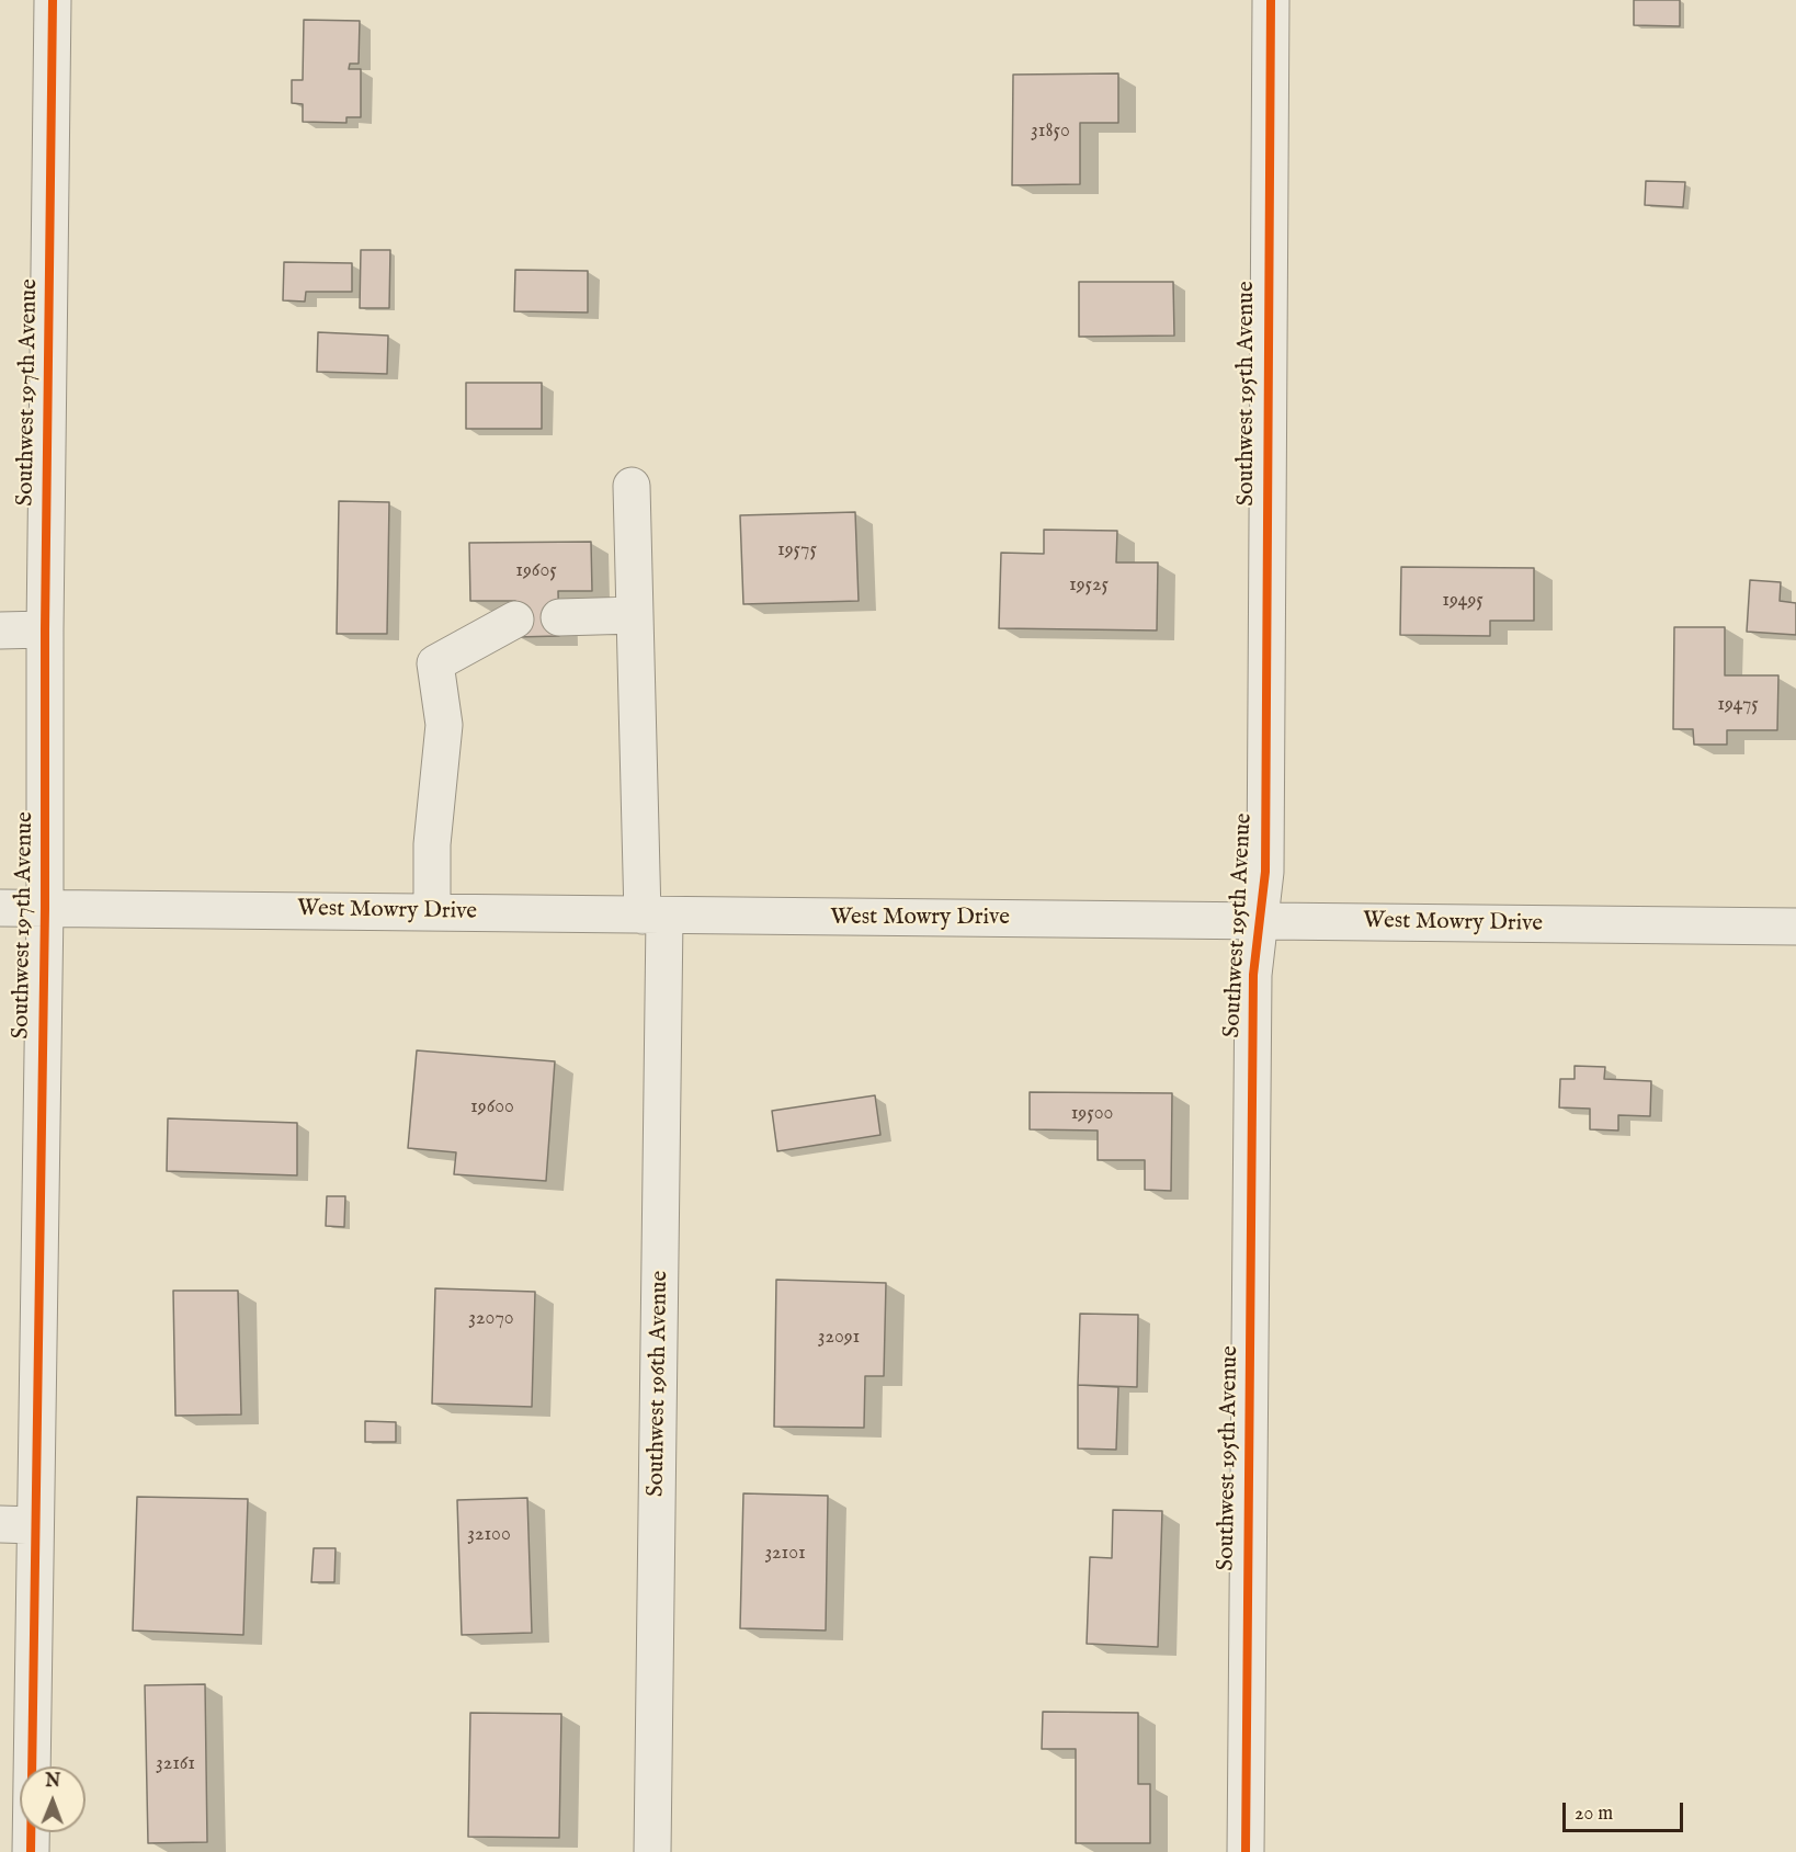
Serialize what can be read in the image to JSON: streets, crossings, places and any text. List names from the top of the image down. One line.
{"streets":{"street":["Southwest 197th Avenue","Southwest 195th Avenue","West Mowry Drive","Southwest 196th Avenue"]},"crossings":[["Southwest 197th Avenue","West Mowry Drive"],["Southwest 195th Avenue","West Mowry Drive"],["West Mowry Drive","Southwest 196th Avenue"]],"house_numbers":["31850","19575","19605","19525","19495","19475","19600","19500","32070","32091","32100","32101","32161"],"scale_bar":"20 m","north":"top"}
